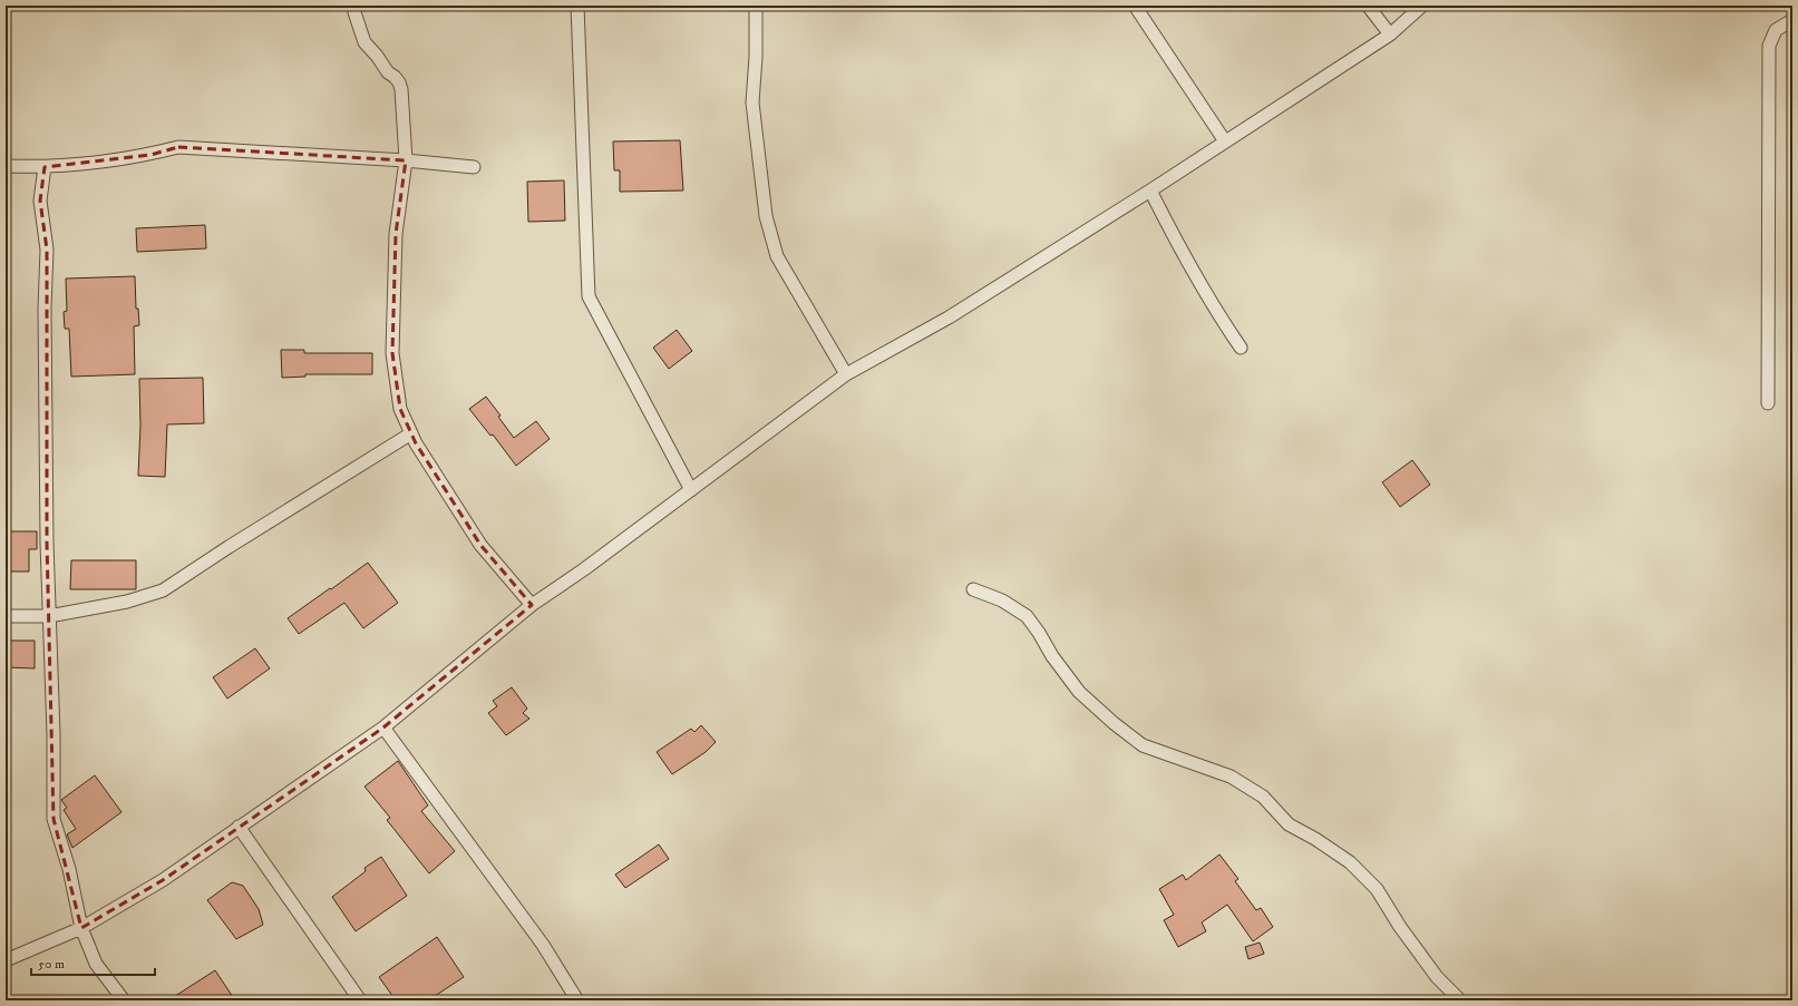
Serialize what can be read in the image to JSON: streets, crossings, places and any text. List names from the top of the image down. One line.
{"scale_bar":"50 m"}
